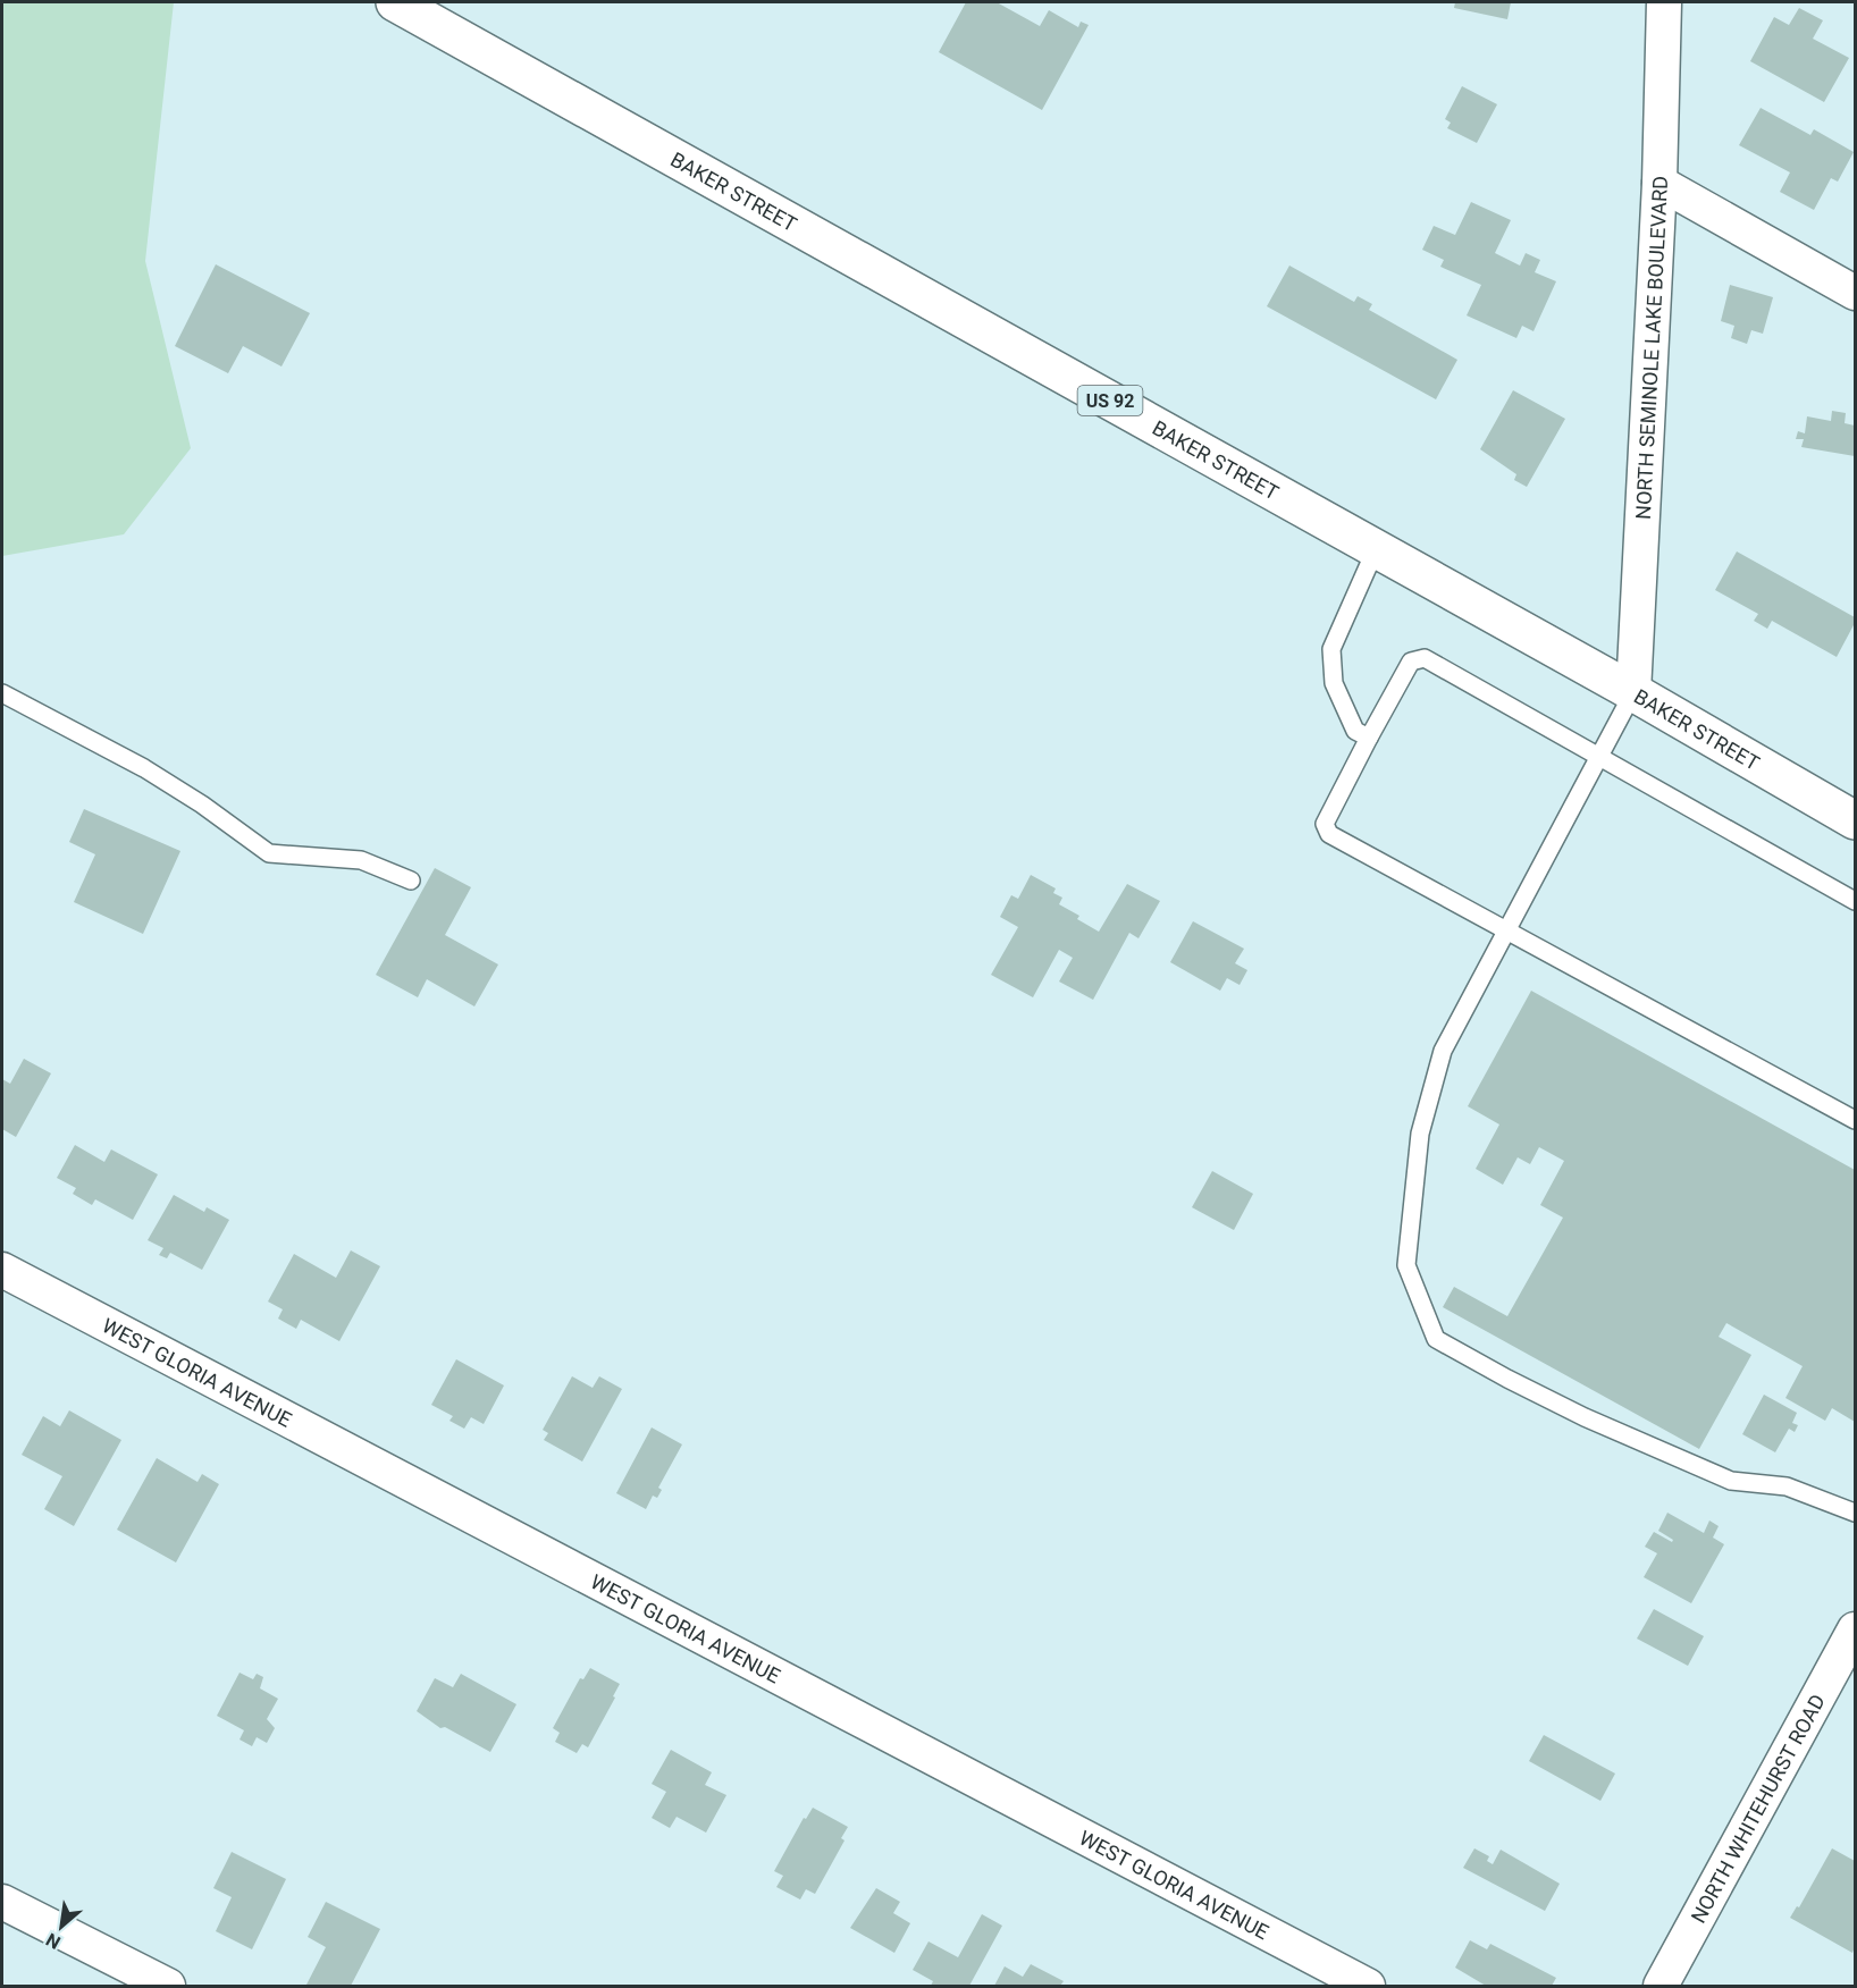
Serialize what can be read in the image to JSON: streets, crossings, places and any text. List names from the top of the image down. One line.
{"streets":{"main road":["BAKER STREET","US 92"],"street":["NORTH SEMINOLE LAKE BOULEVARD","WEST GLORIA AVENUE","NORTH WHITEHURST ROAD"]},"crossings":[["BAKER STREET","NORTH SEMINOLE LAKE BOULEVARD"]],"north":"bottom left"}
